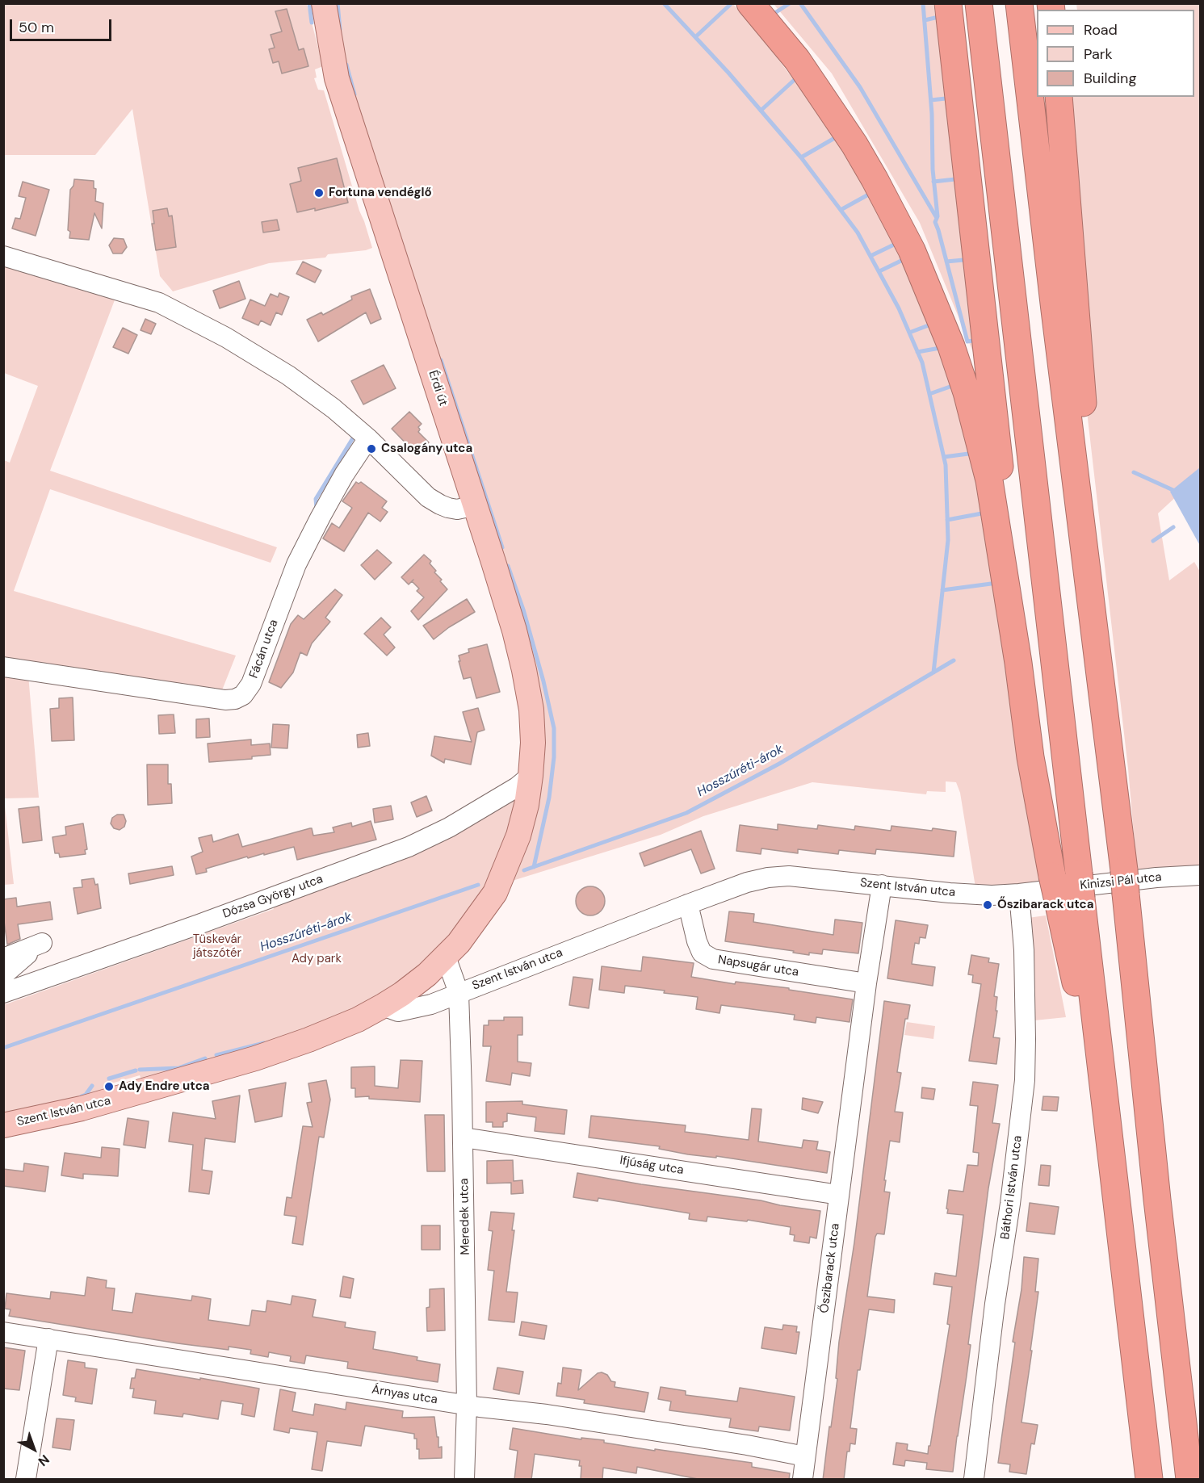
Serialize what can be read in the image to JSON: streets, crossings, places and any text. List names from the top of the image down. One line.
{"streets":{"main road":["Érdi út","Szent István utca"],"street":["Fácán utca","Kinizsi Pál utca","Dózsa György utca","Napsugár utca","Ifjúság utca","Báthori István utca","Meredek utca","Őszibarack utca","Árnyas utca"]},"crossings":[["Érdi út","Szent István utca"],["Érdi út","Dózsa György utca"],["Érdi út","Meredek utca"],["Kinizsi Pál utca","Szent István utca"],["Szent István utca","Napsugár utca"],["Szent István utca","Báthori István utca"],["Szent István utca","Meredek utca"],["Szent István utca","Őszibarack utca"],["Napsugár utca","Őszibarack utca"],["Ifjúság utca","Meredek utca"],["Ifjúság utca","Őszibarack utca"],["Meredek utca","Árnyas utca"],["Őszibarack utca","Árnyas utca"]],"water":["Hosszúréti-árok"],"parks":["Tüskevár játszótér","Ady park"],"places":["Fortuna vendéglő","Csalogány utca","Őszibarack utca","Ady Endre utca"],"legend":["Road","Park","Building"],"scale_bar":"50 m","north":"bottom right"}
